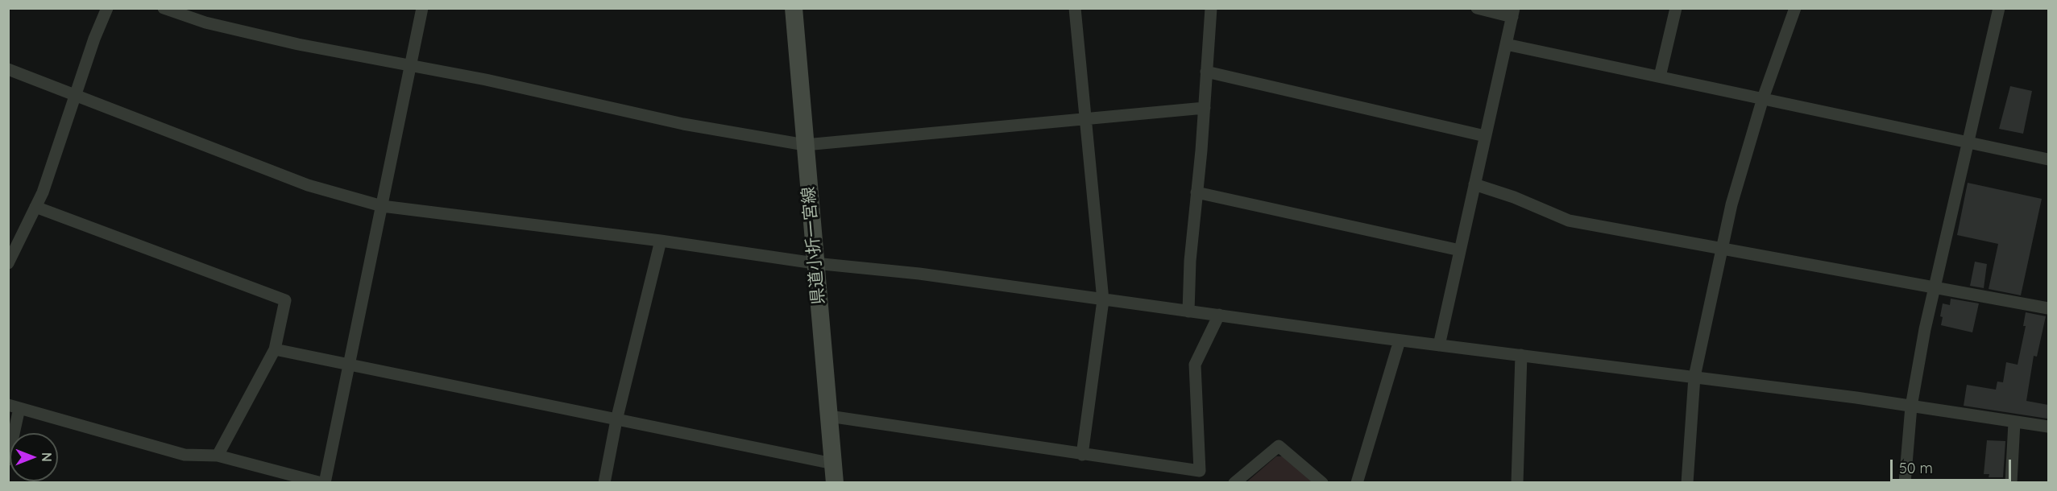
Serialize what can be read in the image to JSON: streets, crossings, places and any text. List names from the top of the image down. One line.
{"streets":{"main road":["県道小折一宮線"]},"scale_bar":"50 m","north":"right"}
